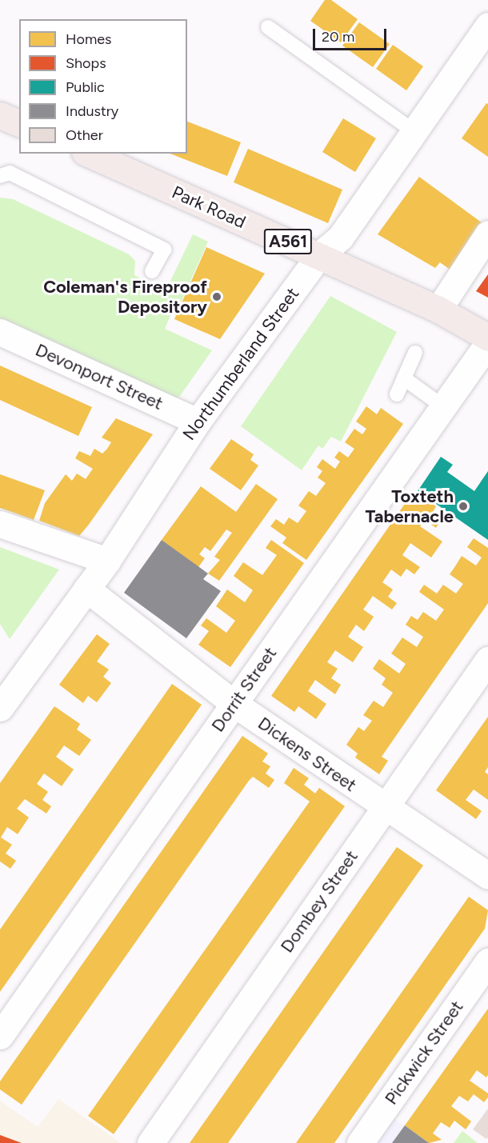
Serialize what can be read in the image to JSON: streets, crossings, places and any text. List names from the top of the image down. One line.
{"streets":{"highway":["Park Road","A561"],"street":["Northumberland Street","Devonport Street","Dorrit Street","Dickens Street","Dombey Street","Pickwick Street"]},"crossings":[["Park Road","Northumberland Street"],["Northumberland Street","Devonport Street"],["Northumberland Street","Dickens Street"],["Dorrit Street","Dickens Street"],["Dickens Street","Dombey Street"]],"places":["Coleman's Fireproof Depository","Toxteth Tabernacle"],"legend":["Homes","Shops","Public","Industry","Other"],"scale_bar":"20 m"}
